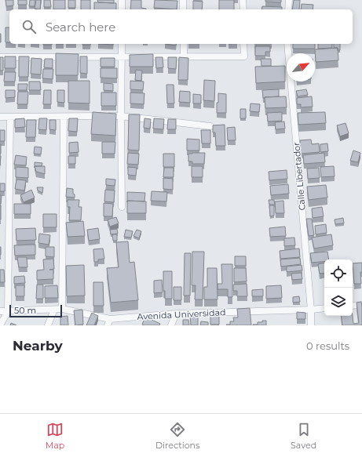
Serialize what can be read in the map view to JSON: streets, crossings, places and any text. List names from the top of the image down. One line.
{"streets":{"street":["Calle Libertador","Avenida Universidad"]},"crossings":[["Calle Libertador","Avenida Universidad"]],"scale_bar":"50 m","north":"top right","page":{"search":"Search here","scale":"50 m","heading":["Nearby","0 results"],"nav":["Map","Directions","Saved"]}}
